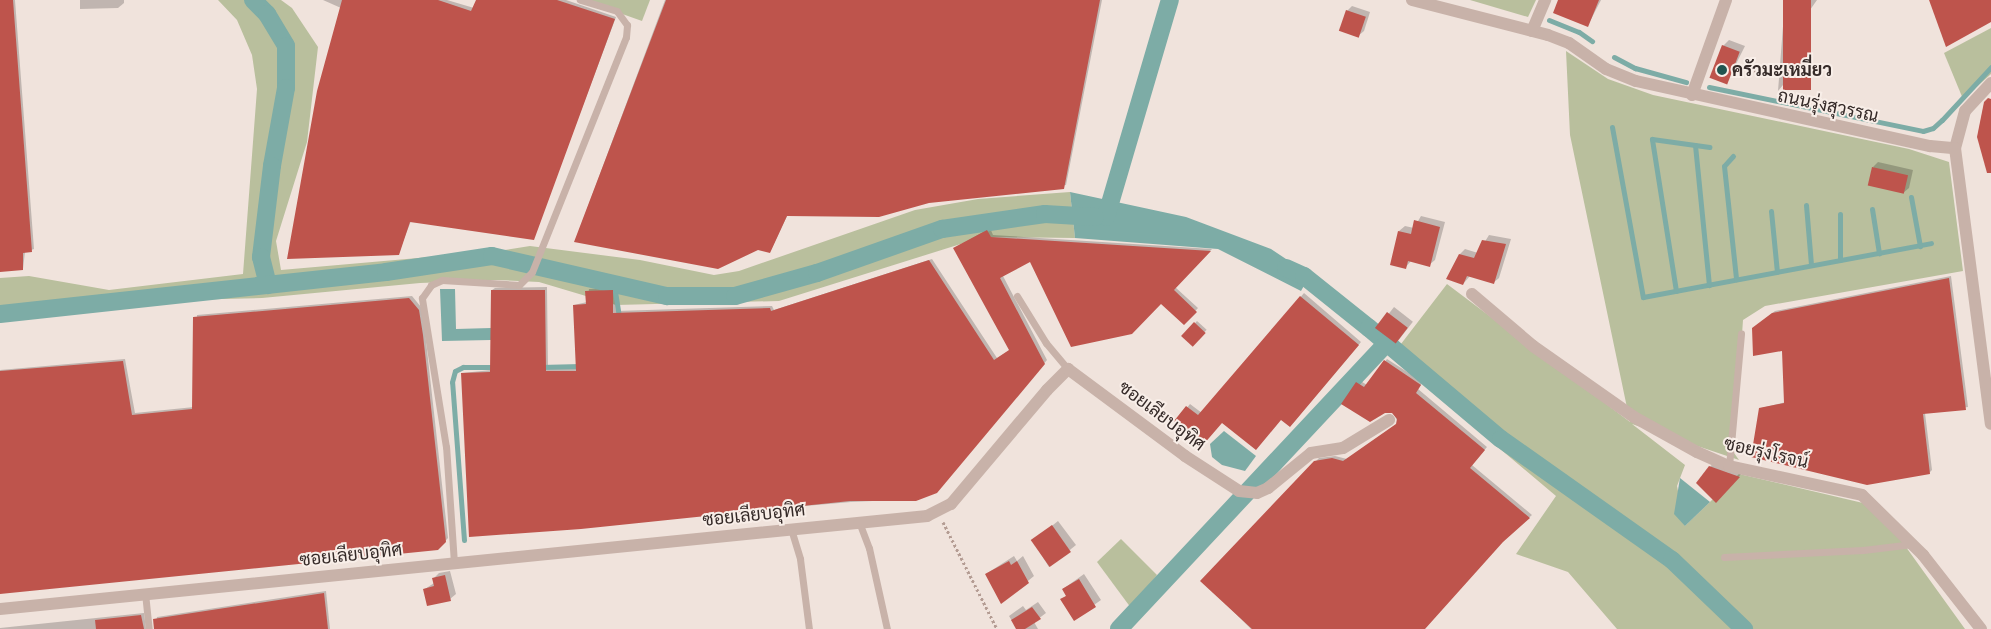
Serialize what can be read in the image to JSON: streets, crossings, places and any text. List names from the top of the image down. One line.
{"streets":{"street":["ถนนรุ่งสุวรรณ","ซอยเลียบอุทิศ","ซอยรุ่งโรจน์"]},"places":["ครัวมะเหมี่ยว"]}
